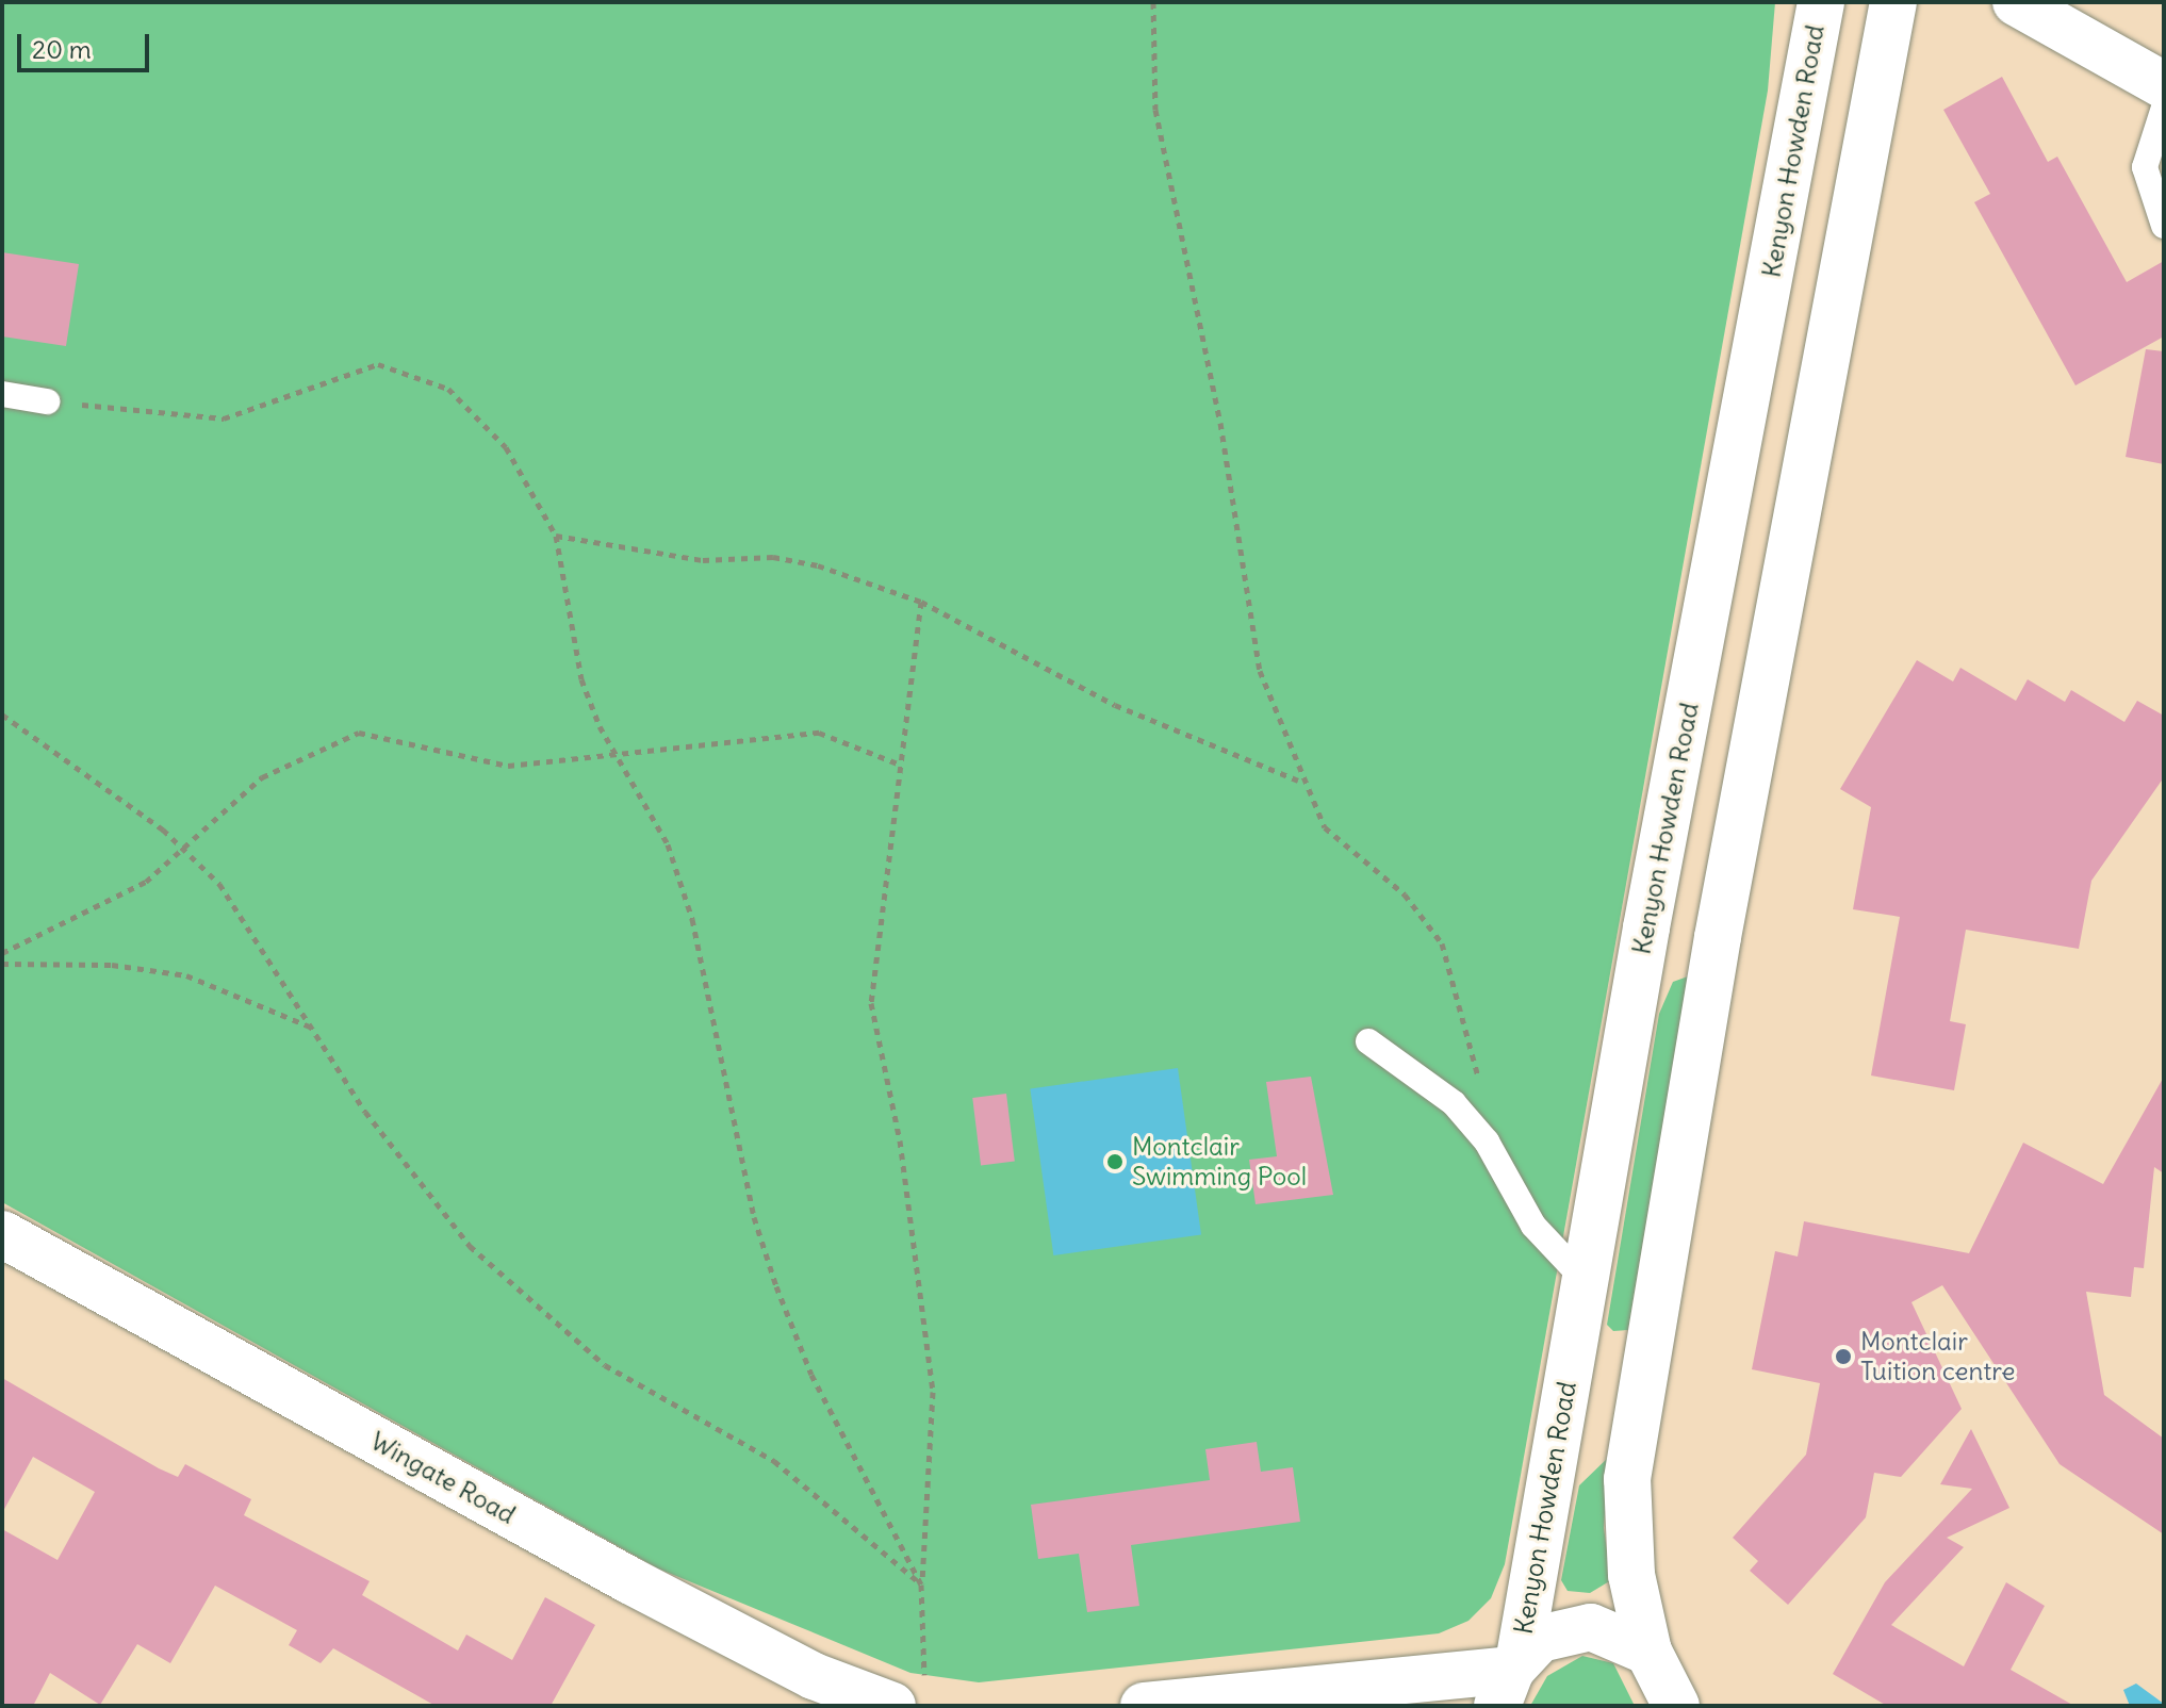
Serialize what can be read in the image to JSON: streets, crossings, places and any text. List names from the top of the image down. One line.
{"streets":{"street":["Kenyon Howden Road","Wingate Road"]},"places":["Montclair Swimming Pool","Montclair Tuition centre"],"scale_bar":"20 m"}
